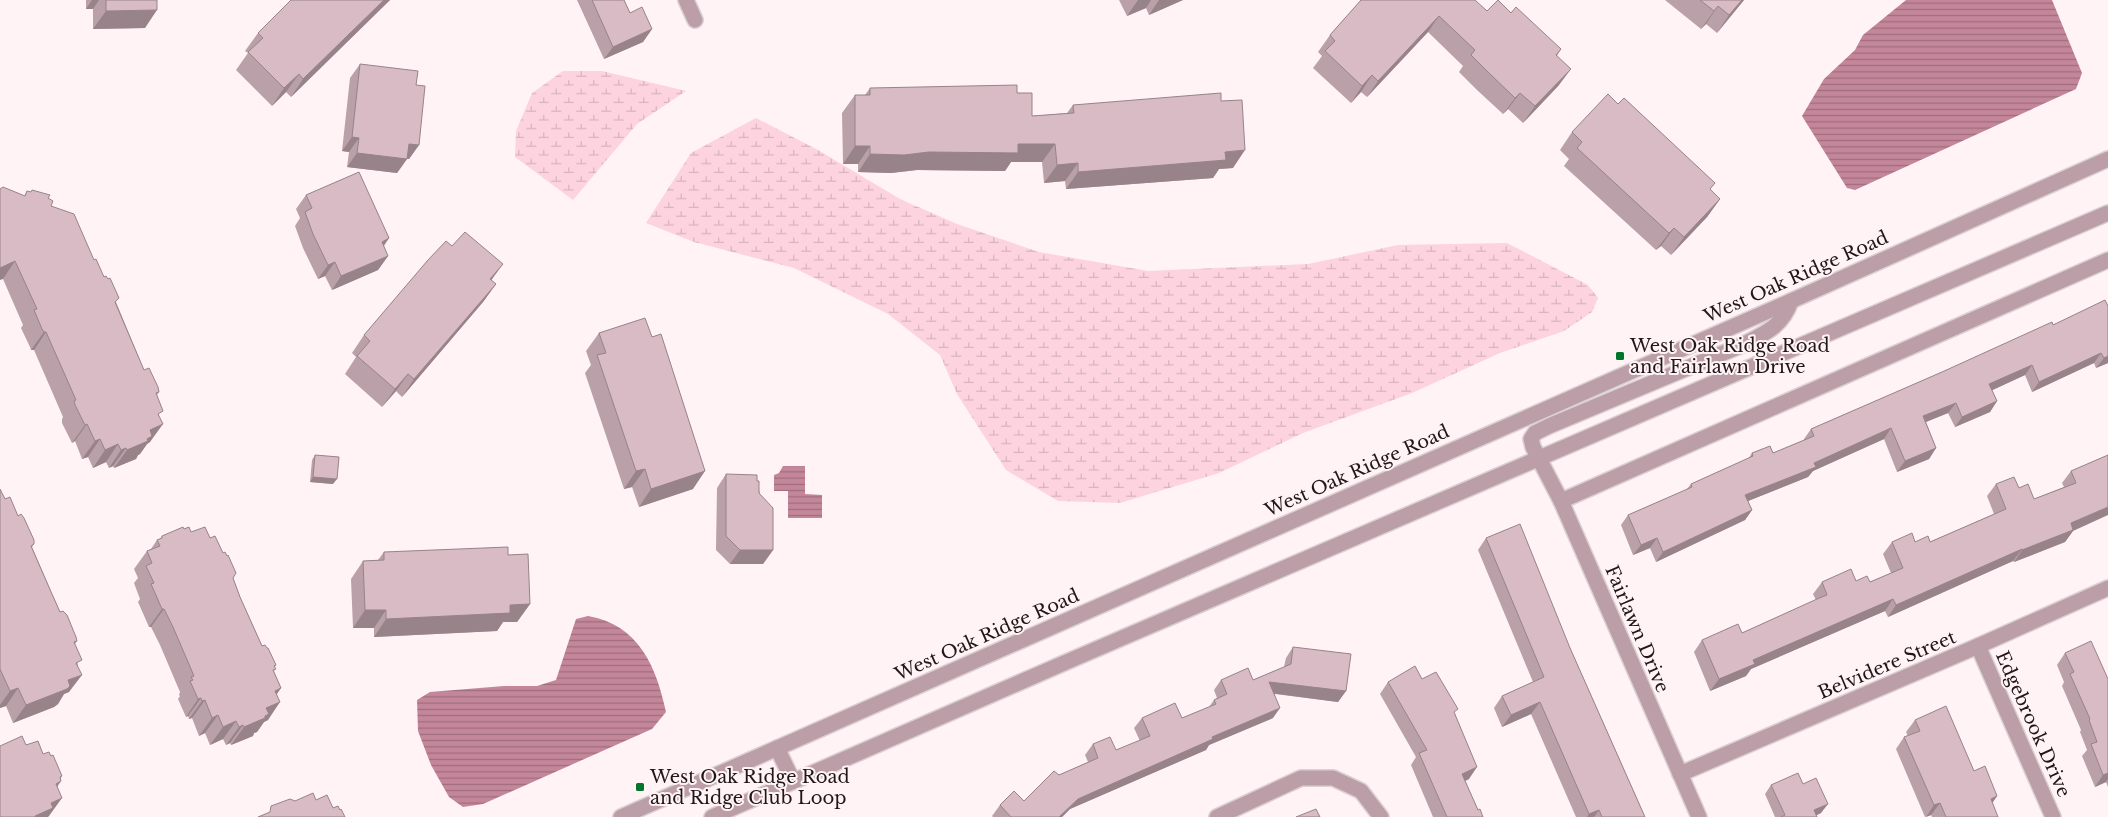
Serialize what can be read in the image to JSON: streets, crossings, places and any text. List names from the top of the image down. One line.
{"streets":{"street":["West Oak Ridge Road","Fairlawn Drive","Belvidere Street","Edgebrook Drive"]},"crossings":[["West Oak Ridge Road","Fairlawn Drive"],["Fairlawn Drive","Belvidere Street"],["Belvidere Street","Edgebrook Drive"]],"places":{"transit":["West Oak Ridge Road and Fairlawn Drive","West Oak Ridge Road and Ridge Club Loop"]}}
